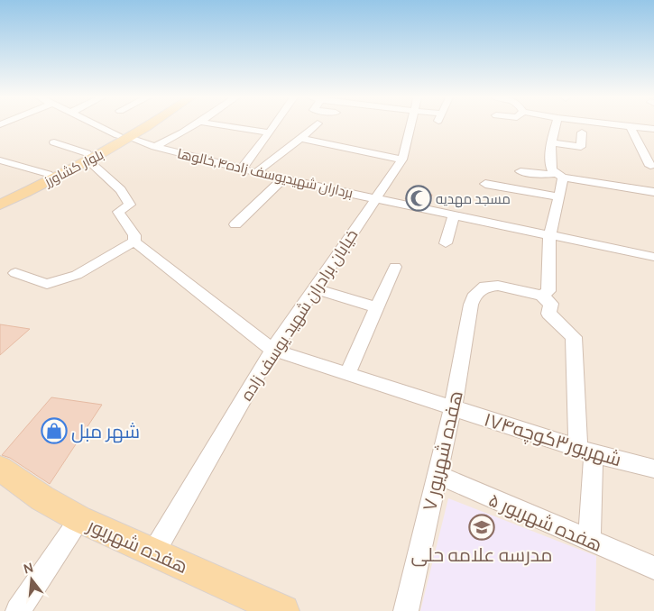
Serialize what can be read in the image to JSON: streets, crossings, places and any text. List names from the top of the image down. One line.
{"streets":{"main road":["بلوار کشاورز","هفده شهریور"],"street":["برداران شهیدیوسف زاده۴,خالوها","خیابان برادران شهید یوسف زاده","۱۷شهریور۳کوچه۴","هفده شهریور ۷","هفده شهریور ۵"]},"crossings":[["بلوار کشاورز","برداران شهیدیوسف زاده۴,خالوها"],["برداران شهیدیوسف زاده۴,خالوها","خیابان برادران شهید یوسف زاده"],["خیابان برادران شهید یوسف زاده","هفده شهریور"],["۱۷شهریور۳کوچه۴","هفده شهریور ۷"],["هفده شهریور ۷","هفده شهریور ۵"]],"places":{"mosque":["مسجد مهدیه"],"shop":["شهر مبل"],"school or university":["مدرسه علامه حلی"]},"north":"top"}
